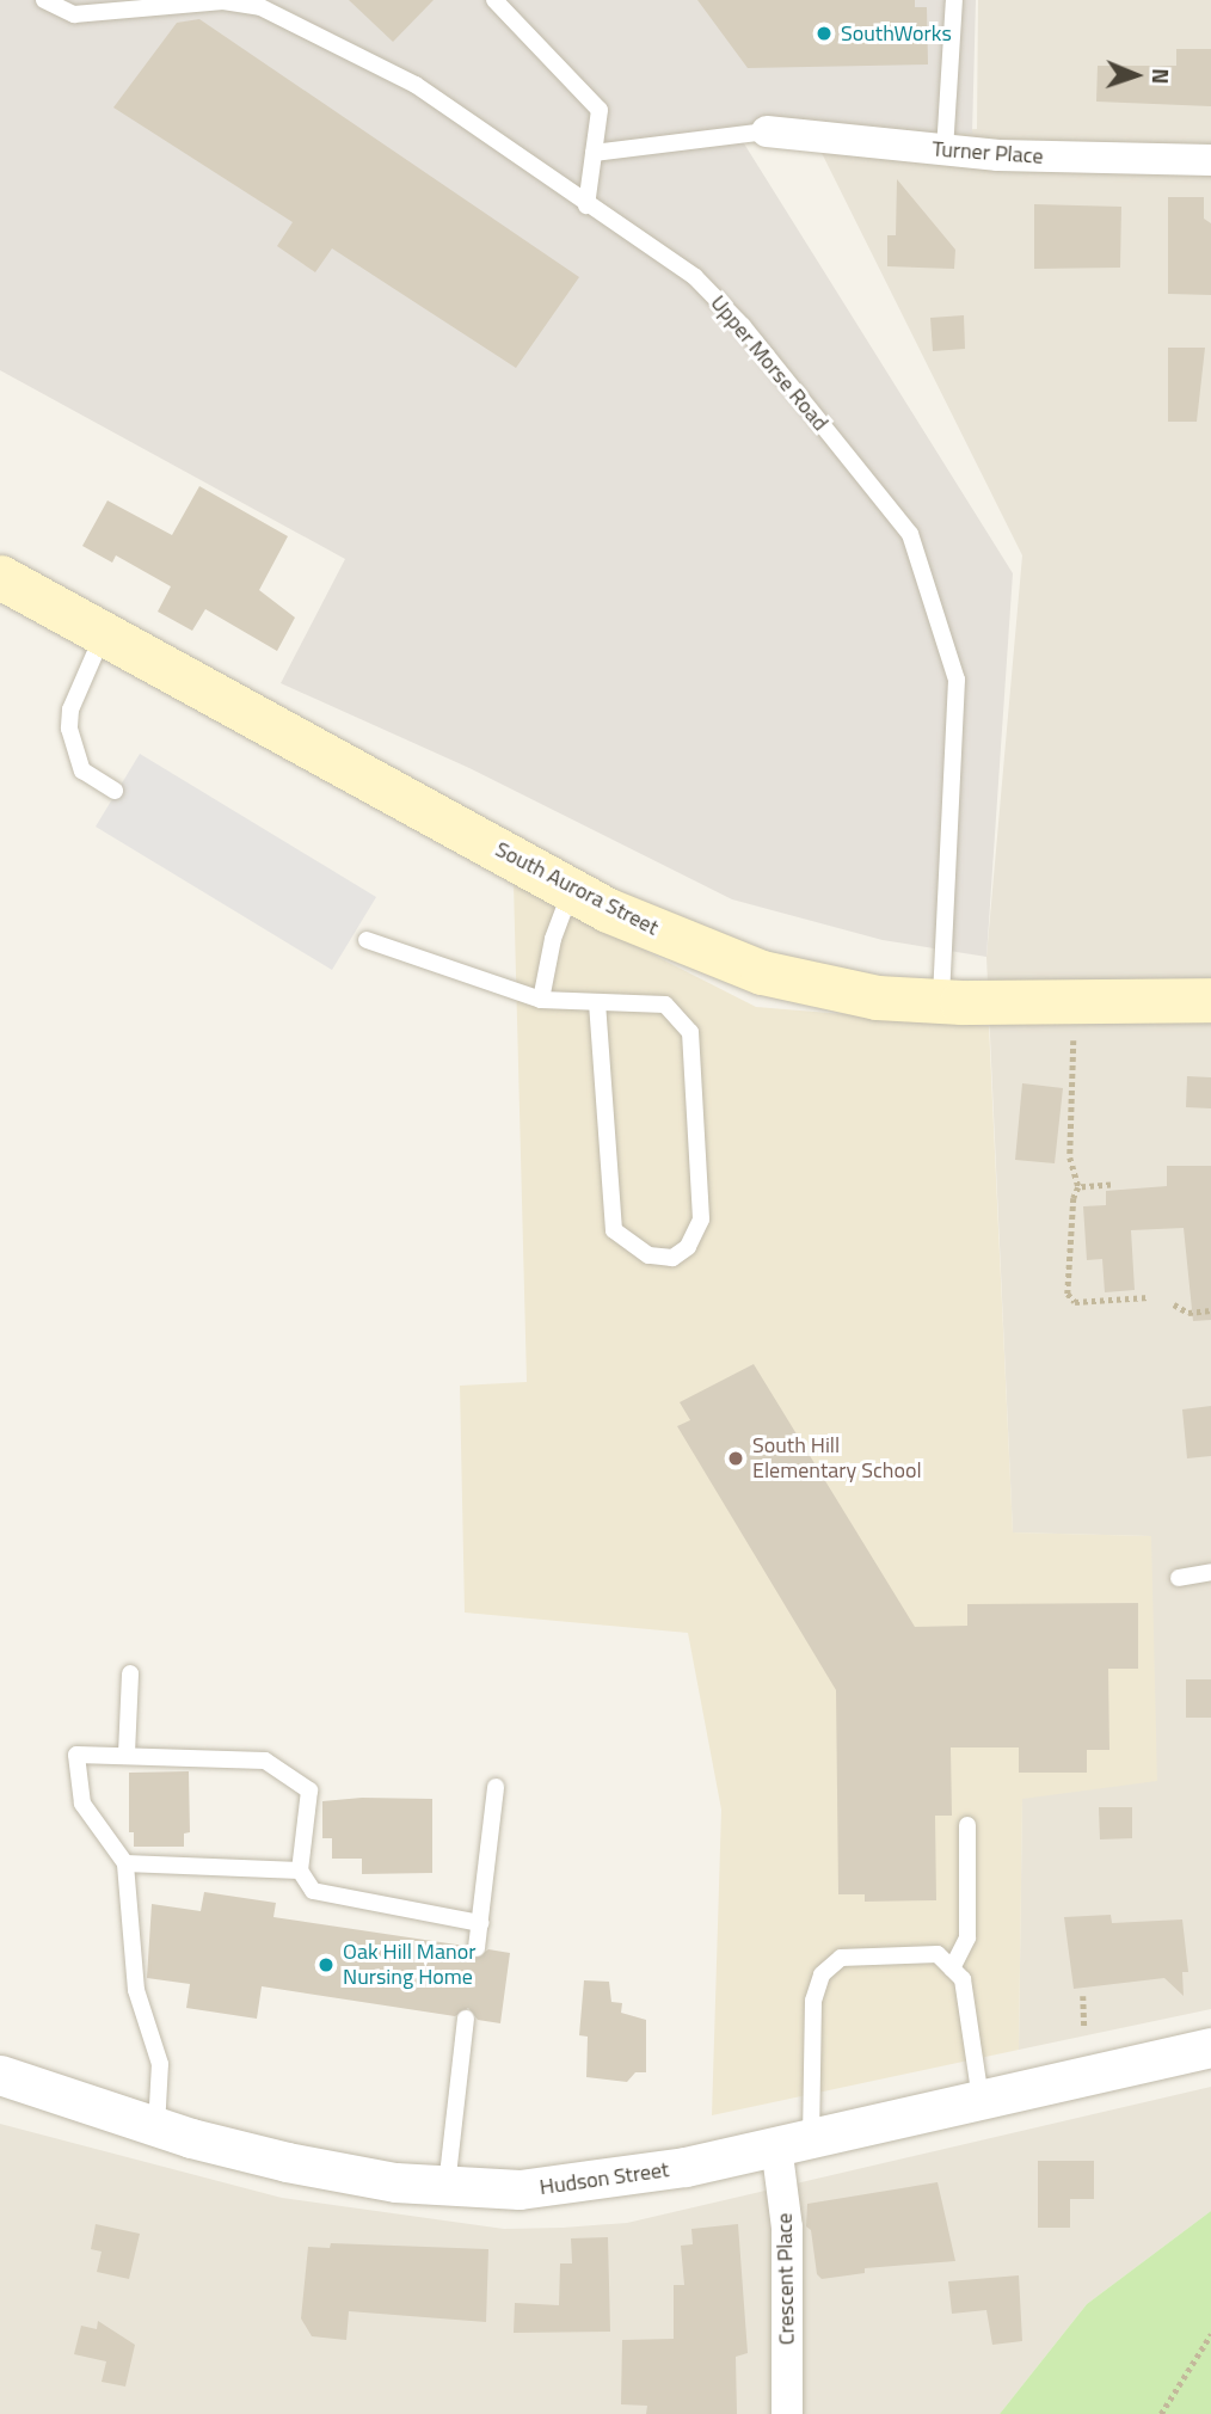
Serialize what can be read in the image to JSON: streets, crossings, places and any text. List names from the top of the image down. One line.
{"streets":{"main road":["South Aurora Street"],"street":["Turner Place","Hudson Street","Crescent Place"],"lane":["Upper Morse Road"]},"crossings":[["Upper Morse Road","South Aurora Street"],["Hudson Street","Crescent Place"]],"places":["SouthWorks","South Hill Elementary School","Oak Hill Manor Nursing Home"],"north":"right"}
